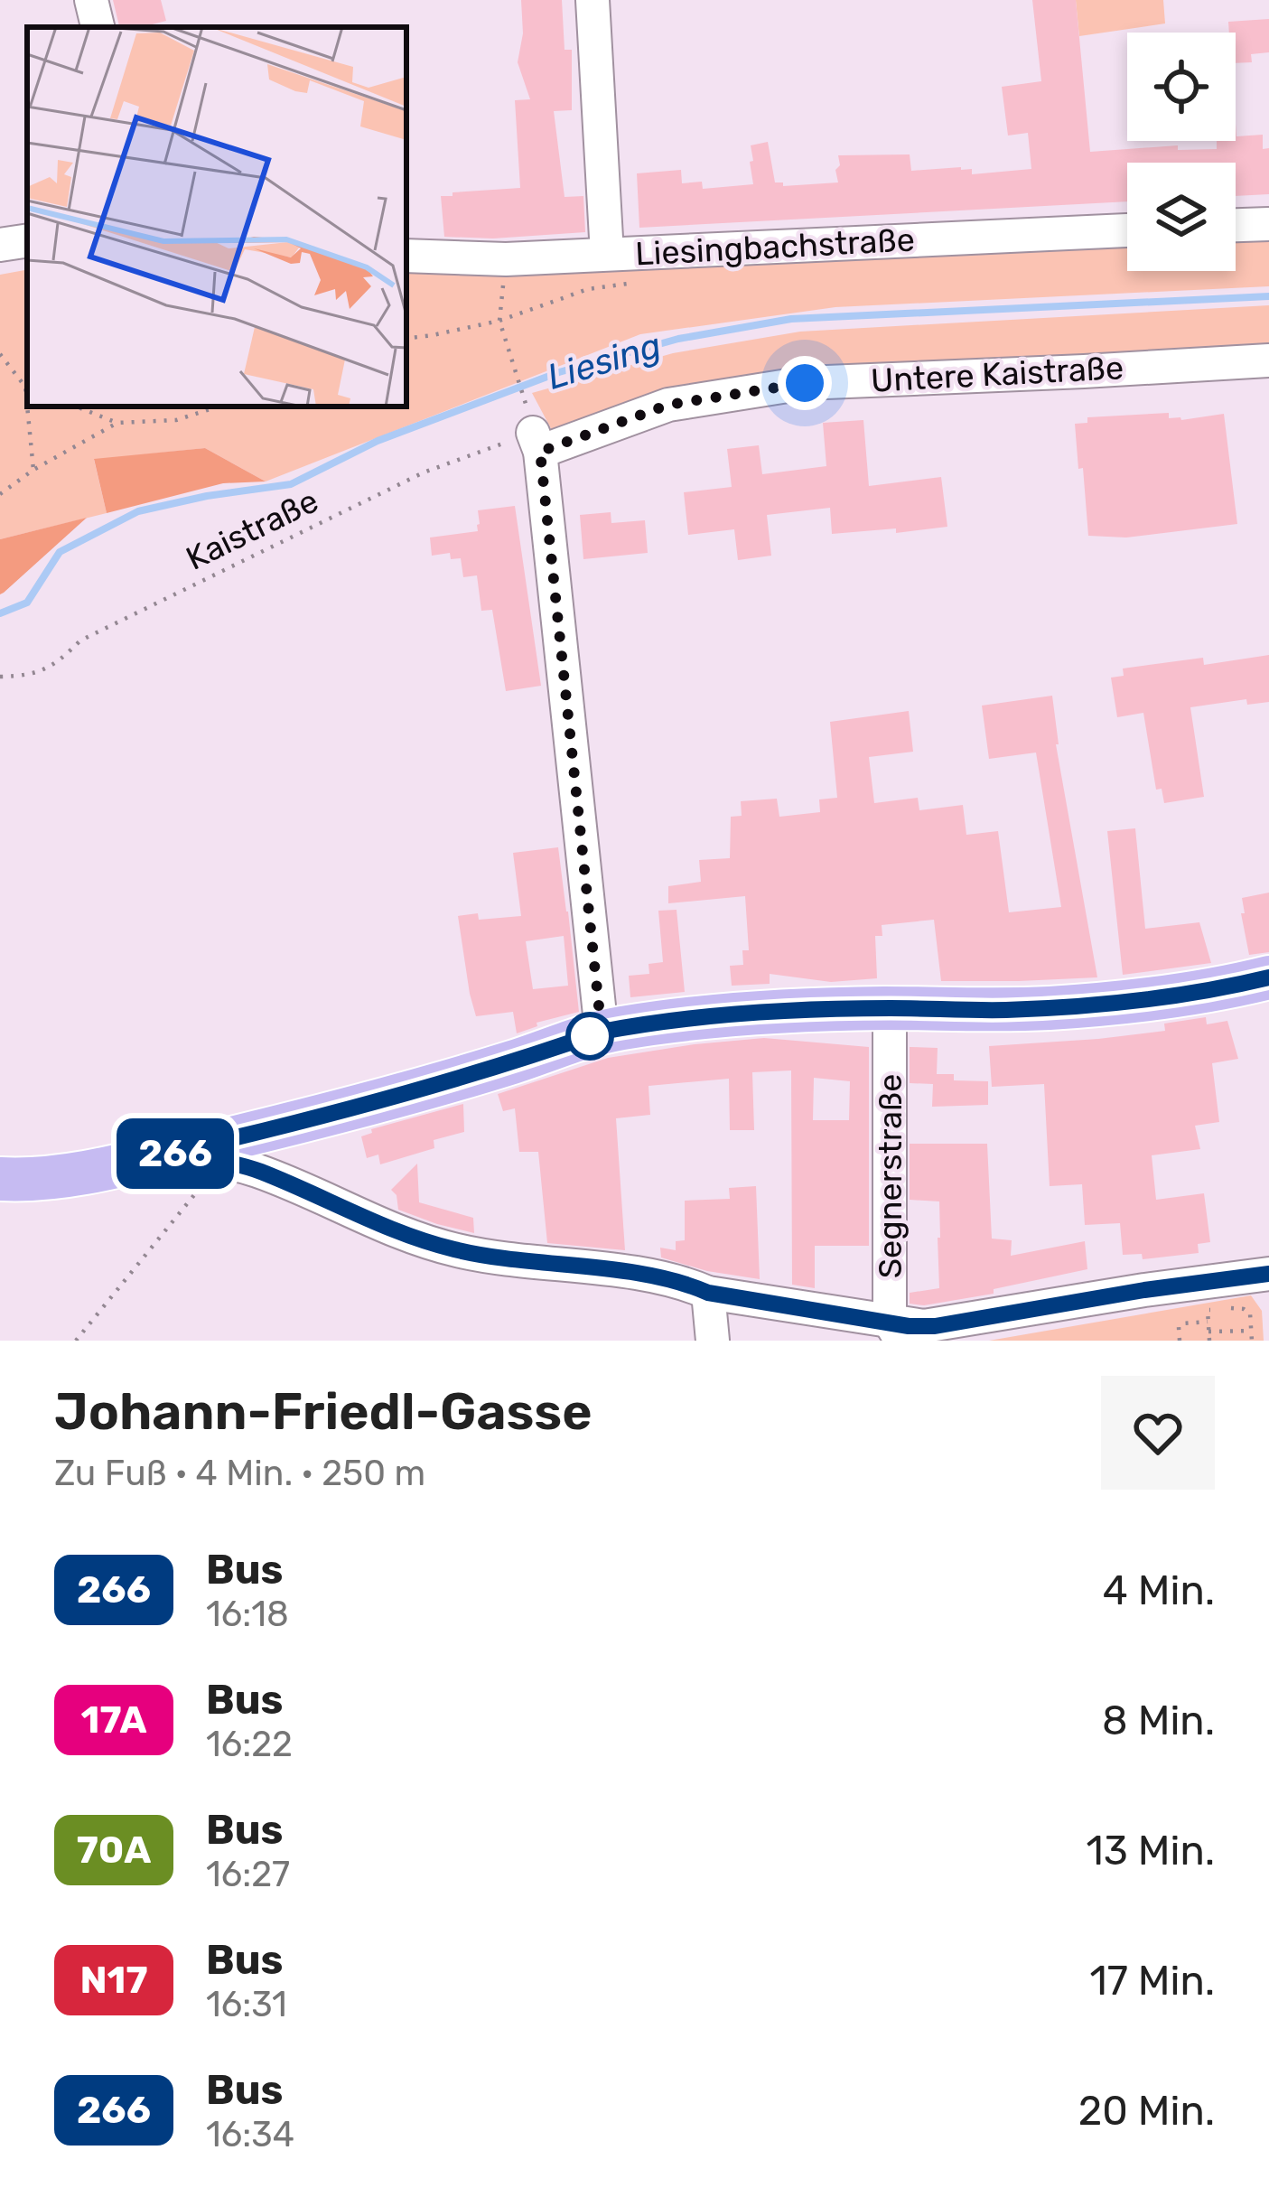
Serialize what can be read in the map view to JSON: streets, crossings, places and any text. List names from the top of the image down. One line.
{"streets":{"street":["Liesingbachstraße","Untere Kaistraße","Segnerstraße"],"path":["Kaistraße"]},"crossings":[["Untere Kaistraße","Kaistraße"]],"water":["Liesing"],"lines":["bus line 266"],"page":{"on_map":"266","heading":["Johann-Friedl-Gasse","Zu Fuß · 4 Min. · 250 m"],"list":[{"mark":"266","name":"Bus","note":"16:18","value":"4 Min."},{"mark":"17A","name":"Bus","note":"16:22","value":"8 Min."},{"mark":"70A","name":"Bus","note":"16:27","value":"13 Min."},{"mark":"N17","name":"Bus","note":"16:31","value":"17 Min."},{"mark":"266","name":"Bus","note":"16:34","value":"20 Min."}]}}
